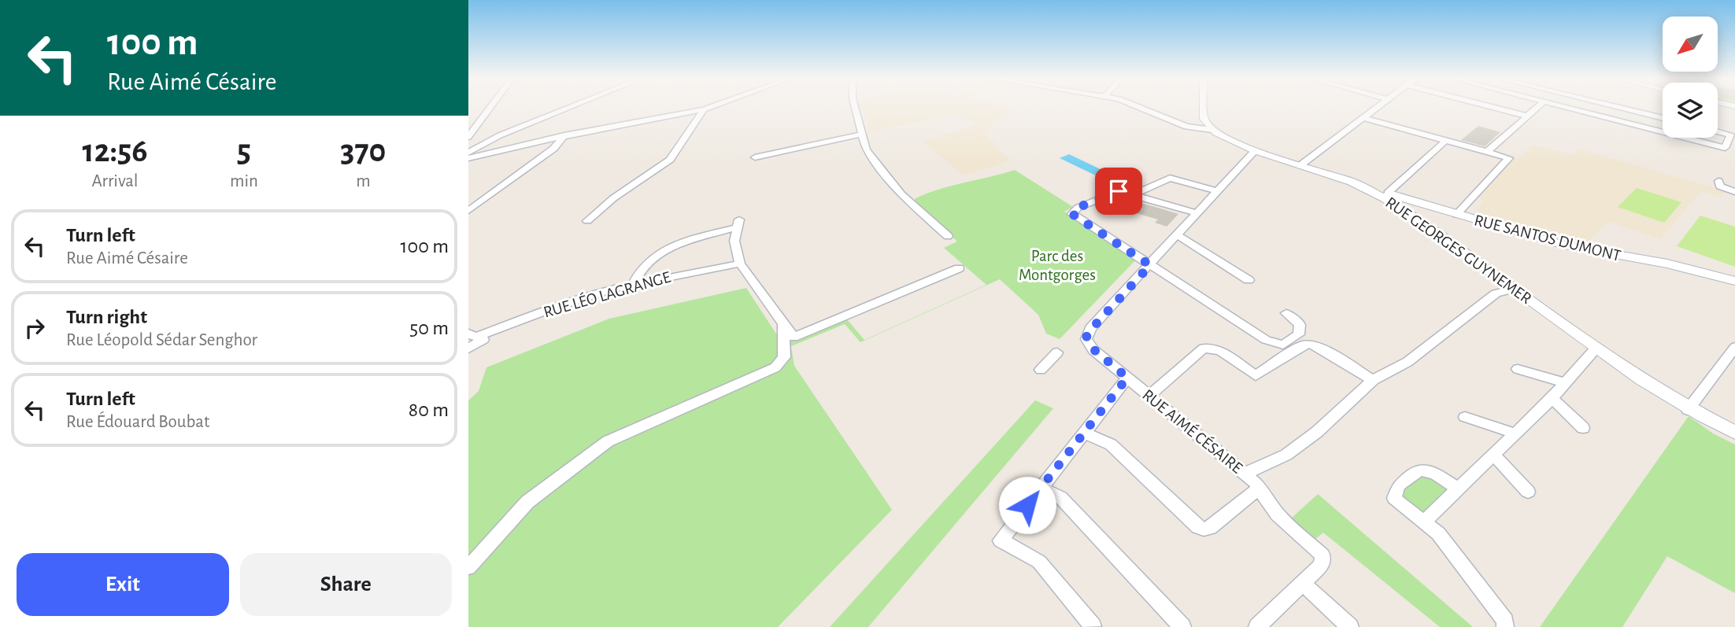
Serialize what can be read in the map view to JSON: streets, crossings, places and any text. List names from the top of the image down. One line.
{"streets":{"street":["RUE SANTOS DUMONT","RUE GEORGES GUYNEMER","RUE LÉO LAGRANGE","RUE AIMÉ CÉSAIRE"]},"crossings":[["RUE SANTOS DUMONT","RUE GEORGES GUYNEMER"]],"parks":["Parc des Montgorges"],"north":"bottom left","page":{"turn":["100 m","Rue Aimé Césaire"],"eta":["12:56","Arrival","5","min","370","m"],"list":[{"name":"Turn left","note":"Rue Aimé Césaire","value":"100 m"},{"name":"Turn right","note":"Rue Léopold Sédar Senghor","value":"50 m"},{"name":"Turn left","note":"Rue Édouard Boubat","value":"80 m"}],"buttons":["Exit","Share"]}}
